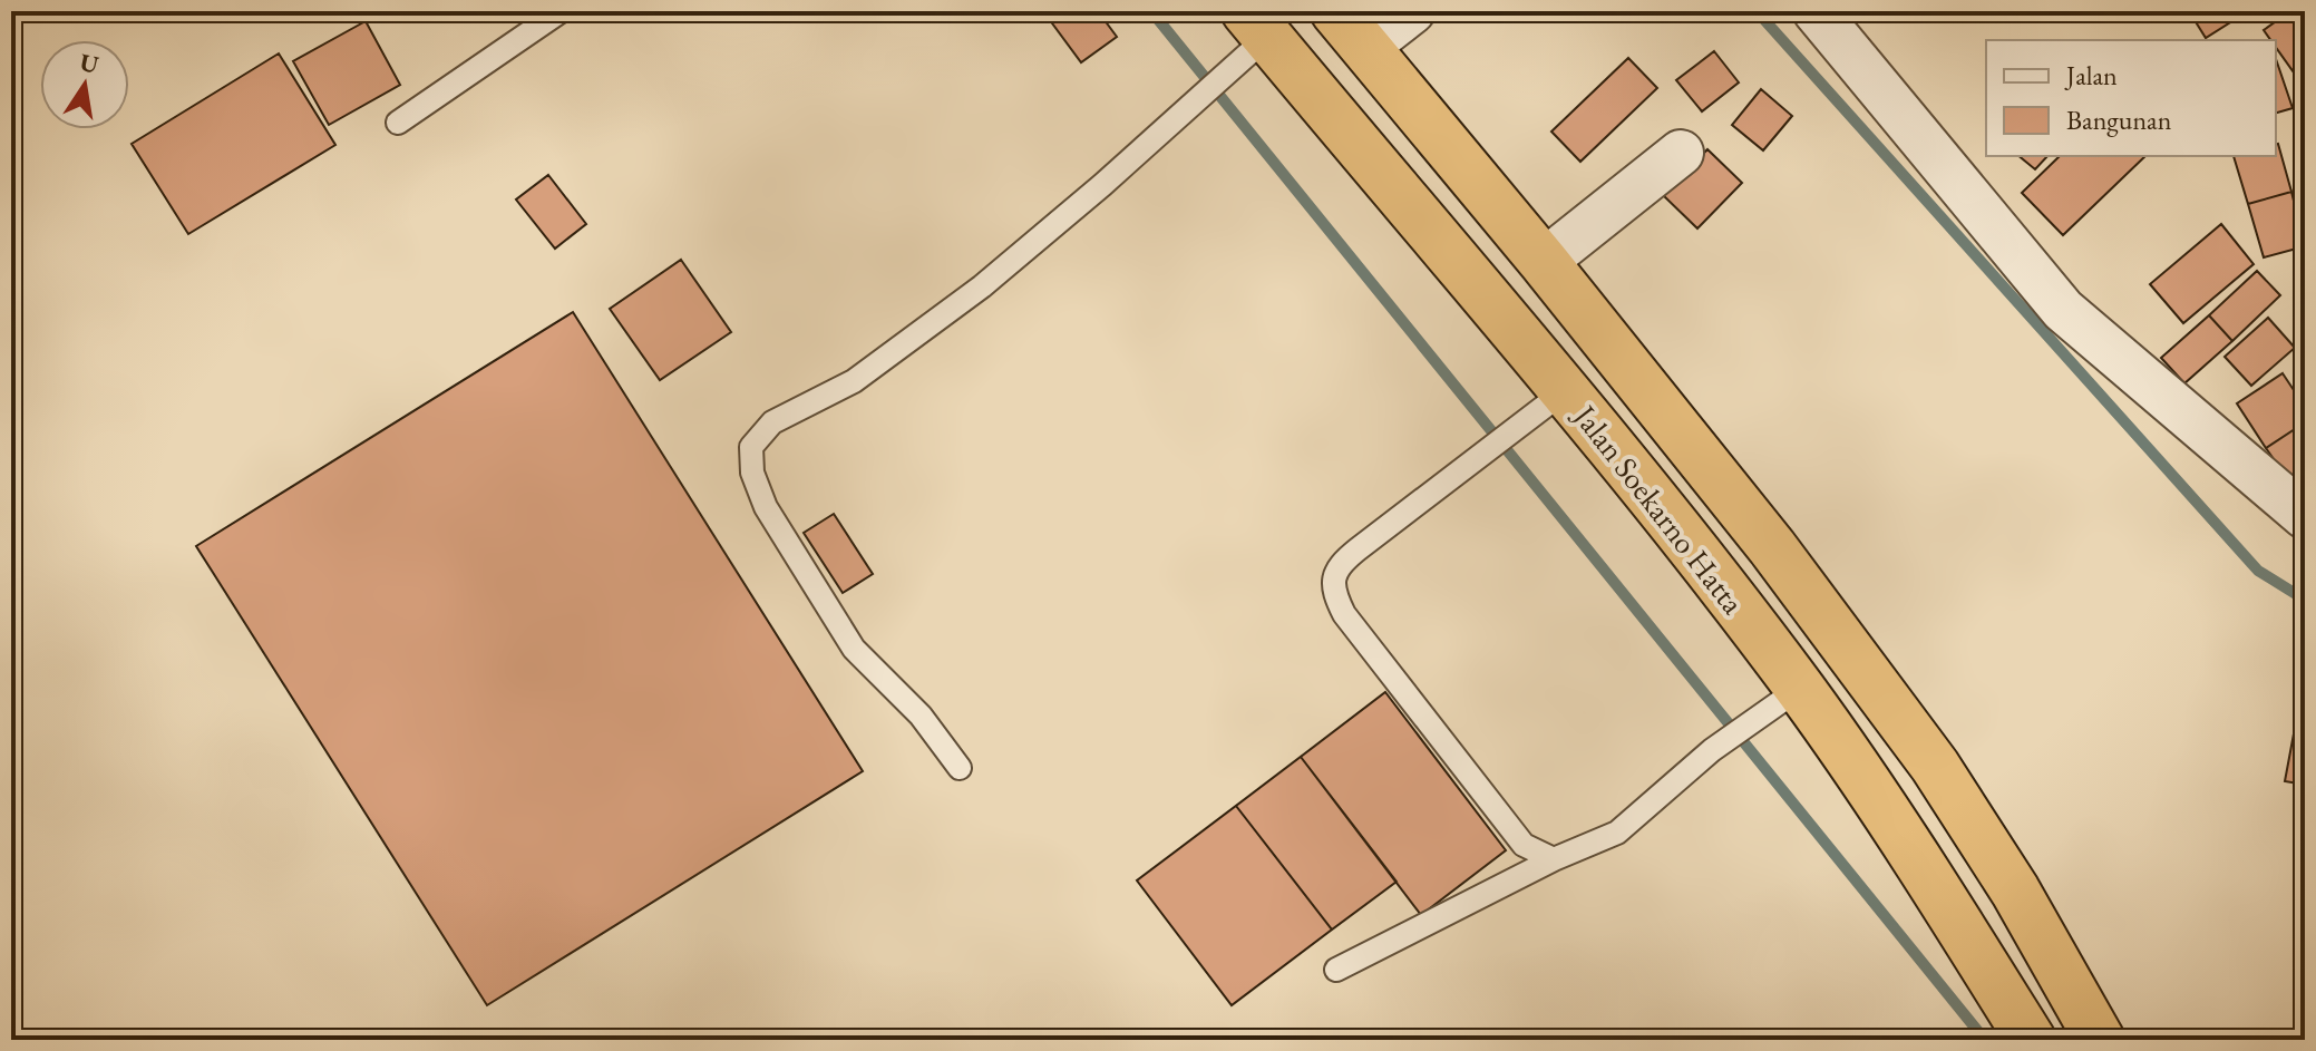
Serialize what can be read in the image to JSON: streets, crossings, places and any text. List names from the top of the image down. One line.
{"streets":{"highway":["Jalan Soekarno Hatta"]},"legend":["Jalan","Bangunan"],"north":"top"}
